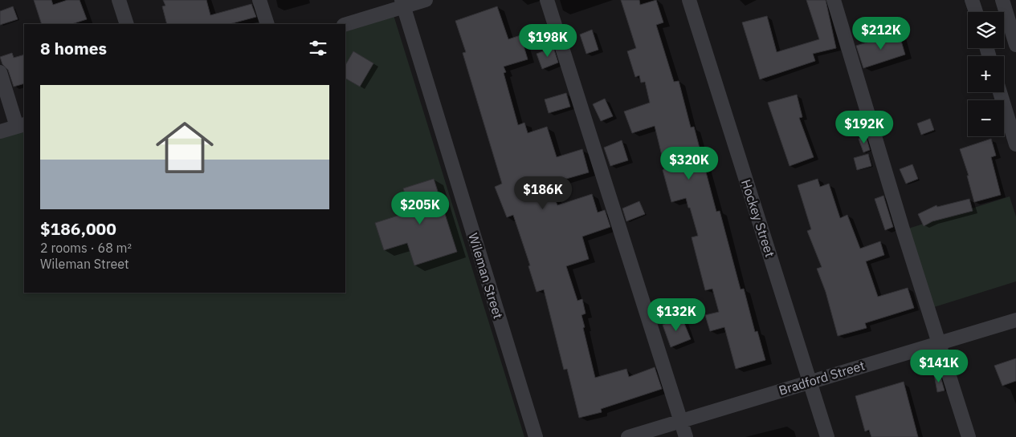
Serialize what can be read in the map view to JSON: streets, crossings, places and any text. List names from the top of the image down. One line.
{"streets":{"street":["Hockey Street","Wileman Street","Bradford Street"]},"crossings":[["Hockey Street","Bradford Street"]],"page":{"map_buttons":["+","−"],"price":["$212K","$198K","$192K","$320K","$186K","$205K","$132K","$141K"],"heading":"8 homes","list":[{"name":"$186,000","note":"2 rooms · 68 m² · Wileman Street"}]}}
